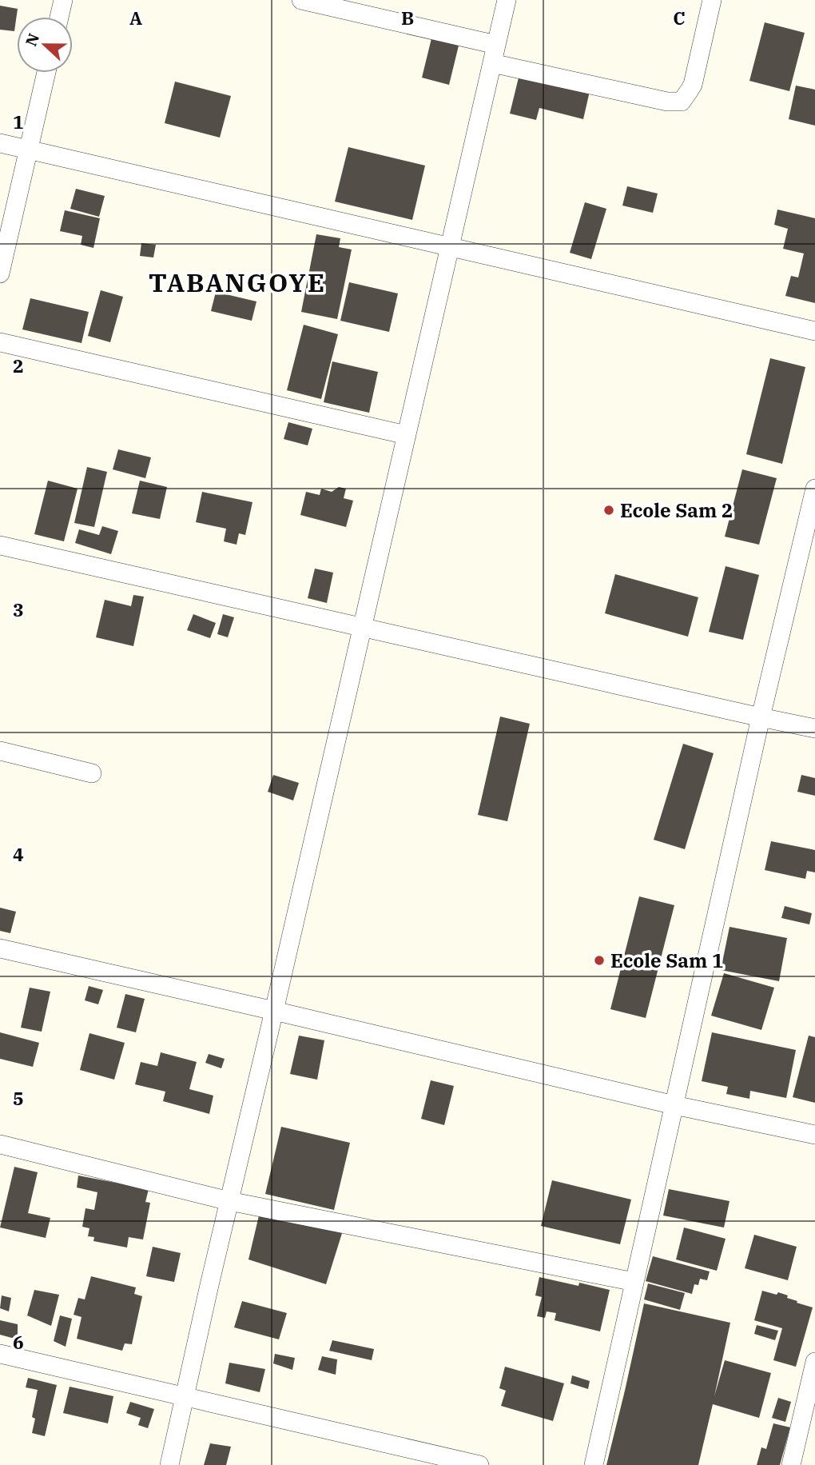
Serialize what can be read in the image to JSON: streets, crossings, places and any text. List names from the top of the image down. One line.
{"districts":["TABANGOYE"],"places":["Ecole Sam 2","Ecole Sam 1"],"north":"left","grid":{"columns":["A","B","C"],"rows":["1","2","3","4","5","6"]}}
